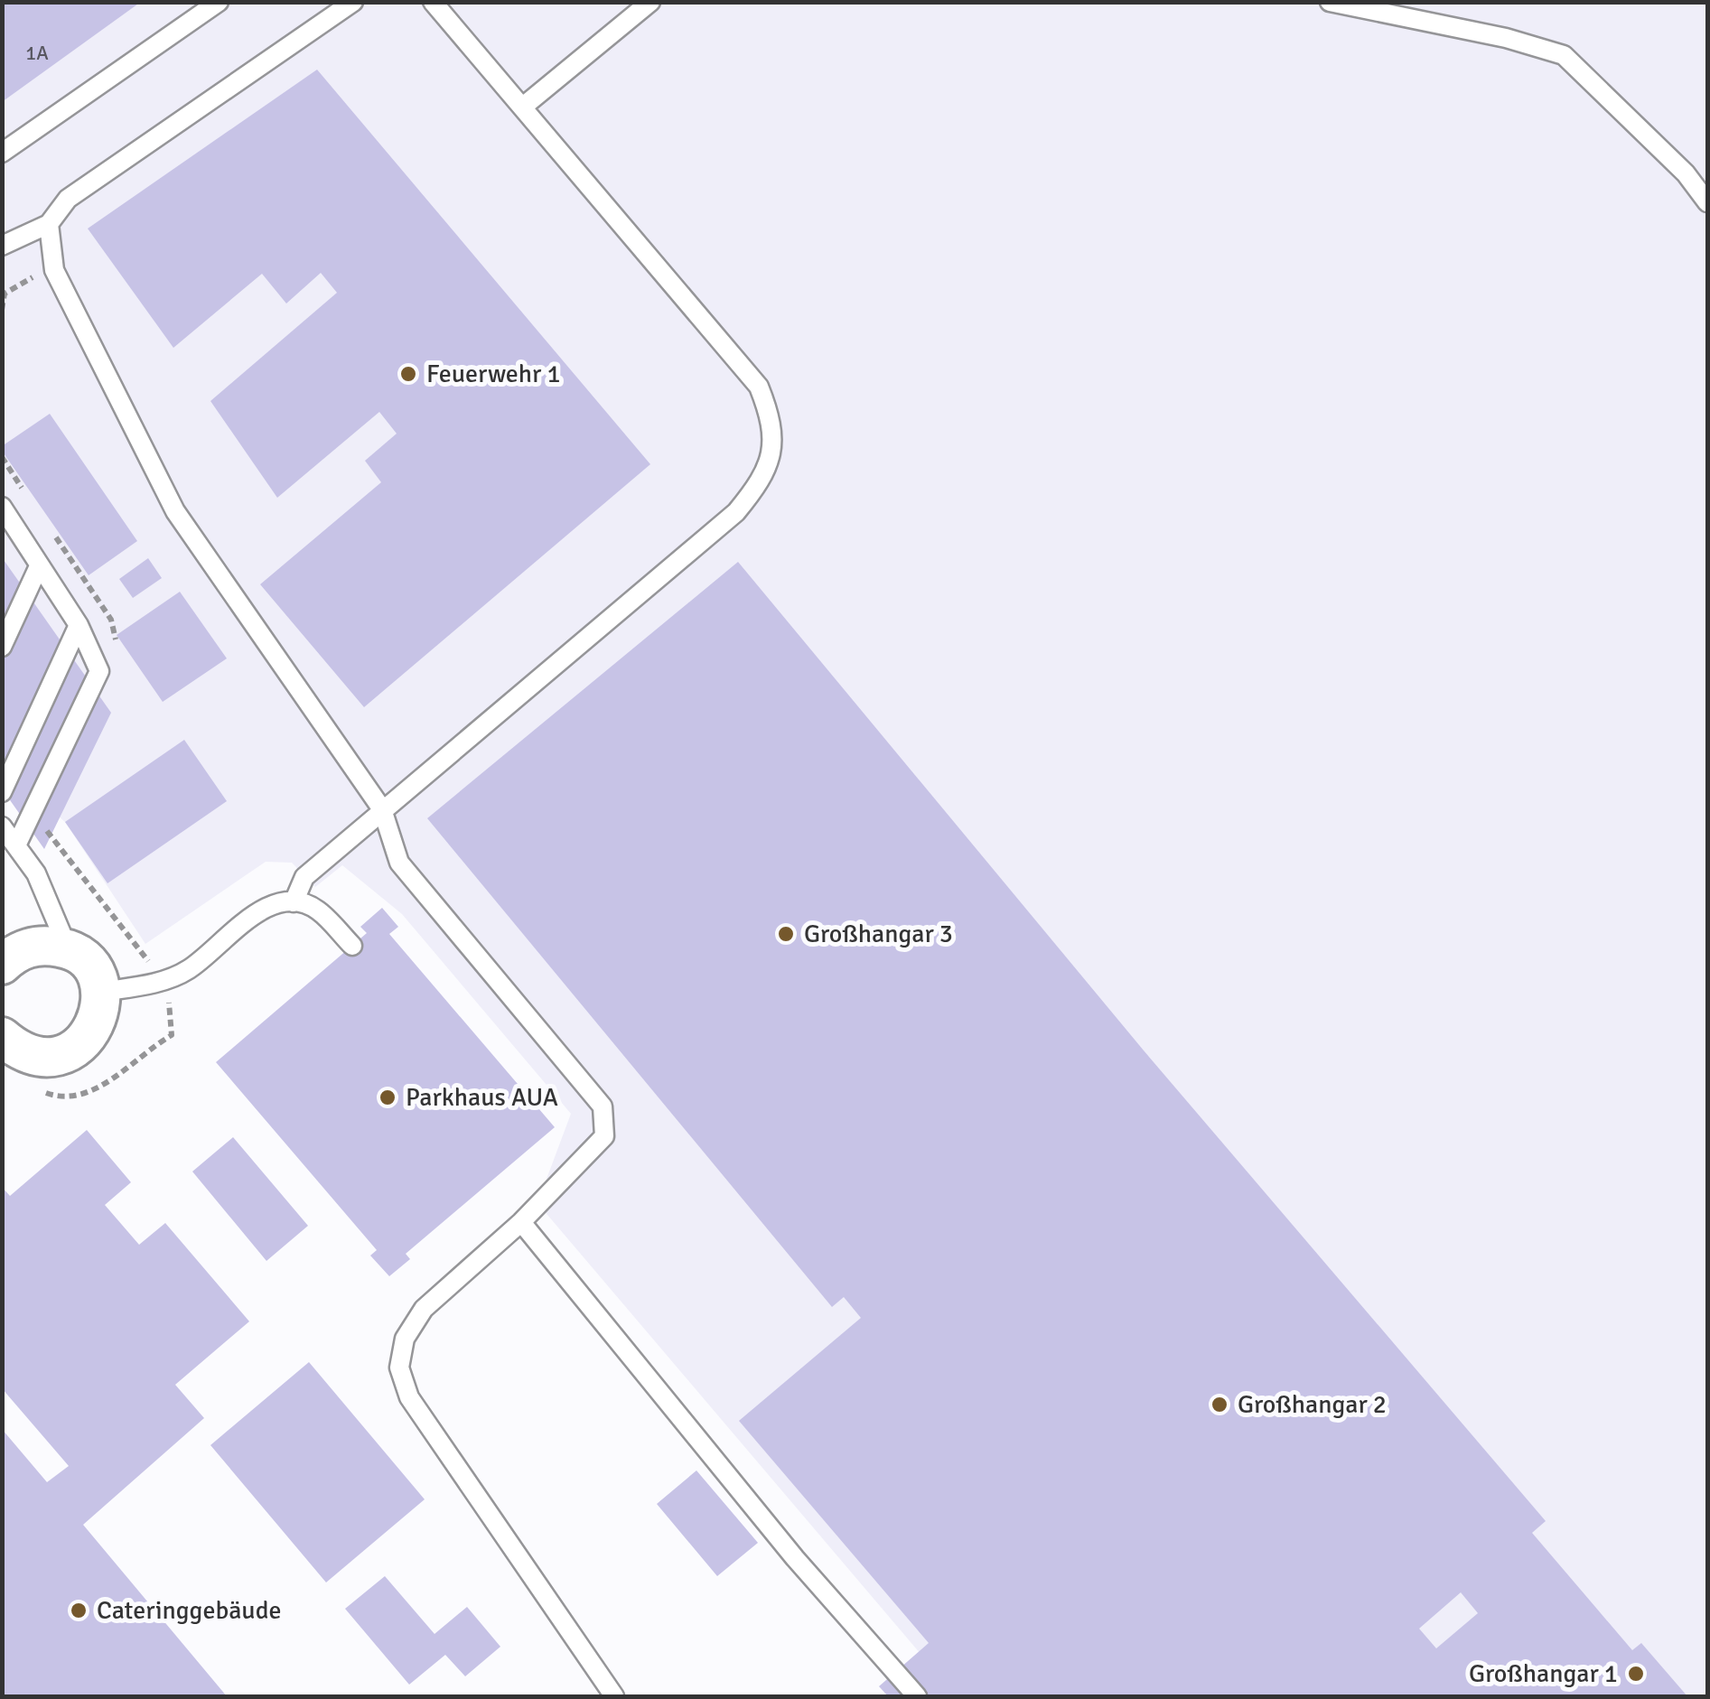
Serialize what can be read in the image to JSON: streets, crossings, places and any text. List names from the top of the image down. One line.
{"places":["Feuerwehr 1","Großhangar 3","Parkhaus AUA","Großhangar 2","Cateringgebäude","Großhangar 1"],"house_numbers":["1A"]}
